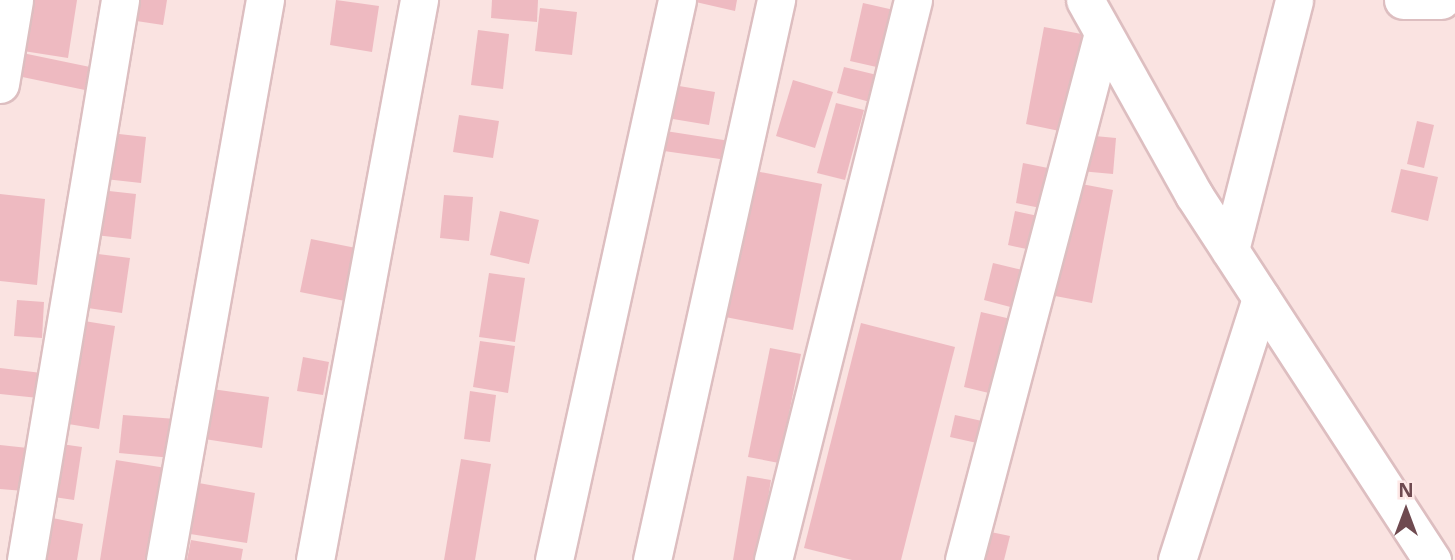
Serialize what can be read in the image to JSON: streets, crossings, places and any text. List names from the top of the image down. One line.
{"north":"top"}
